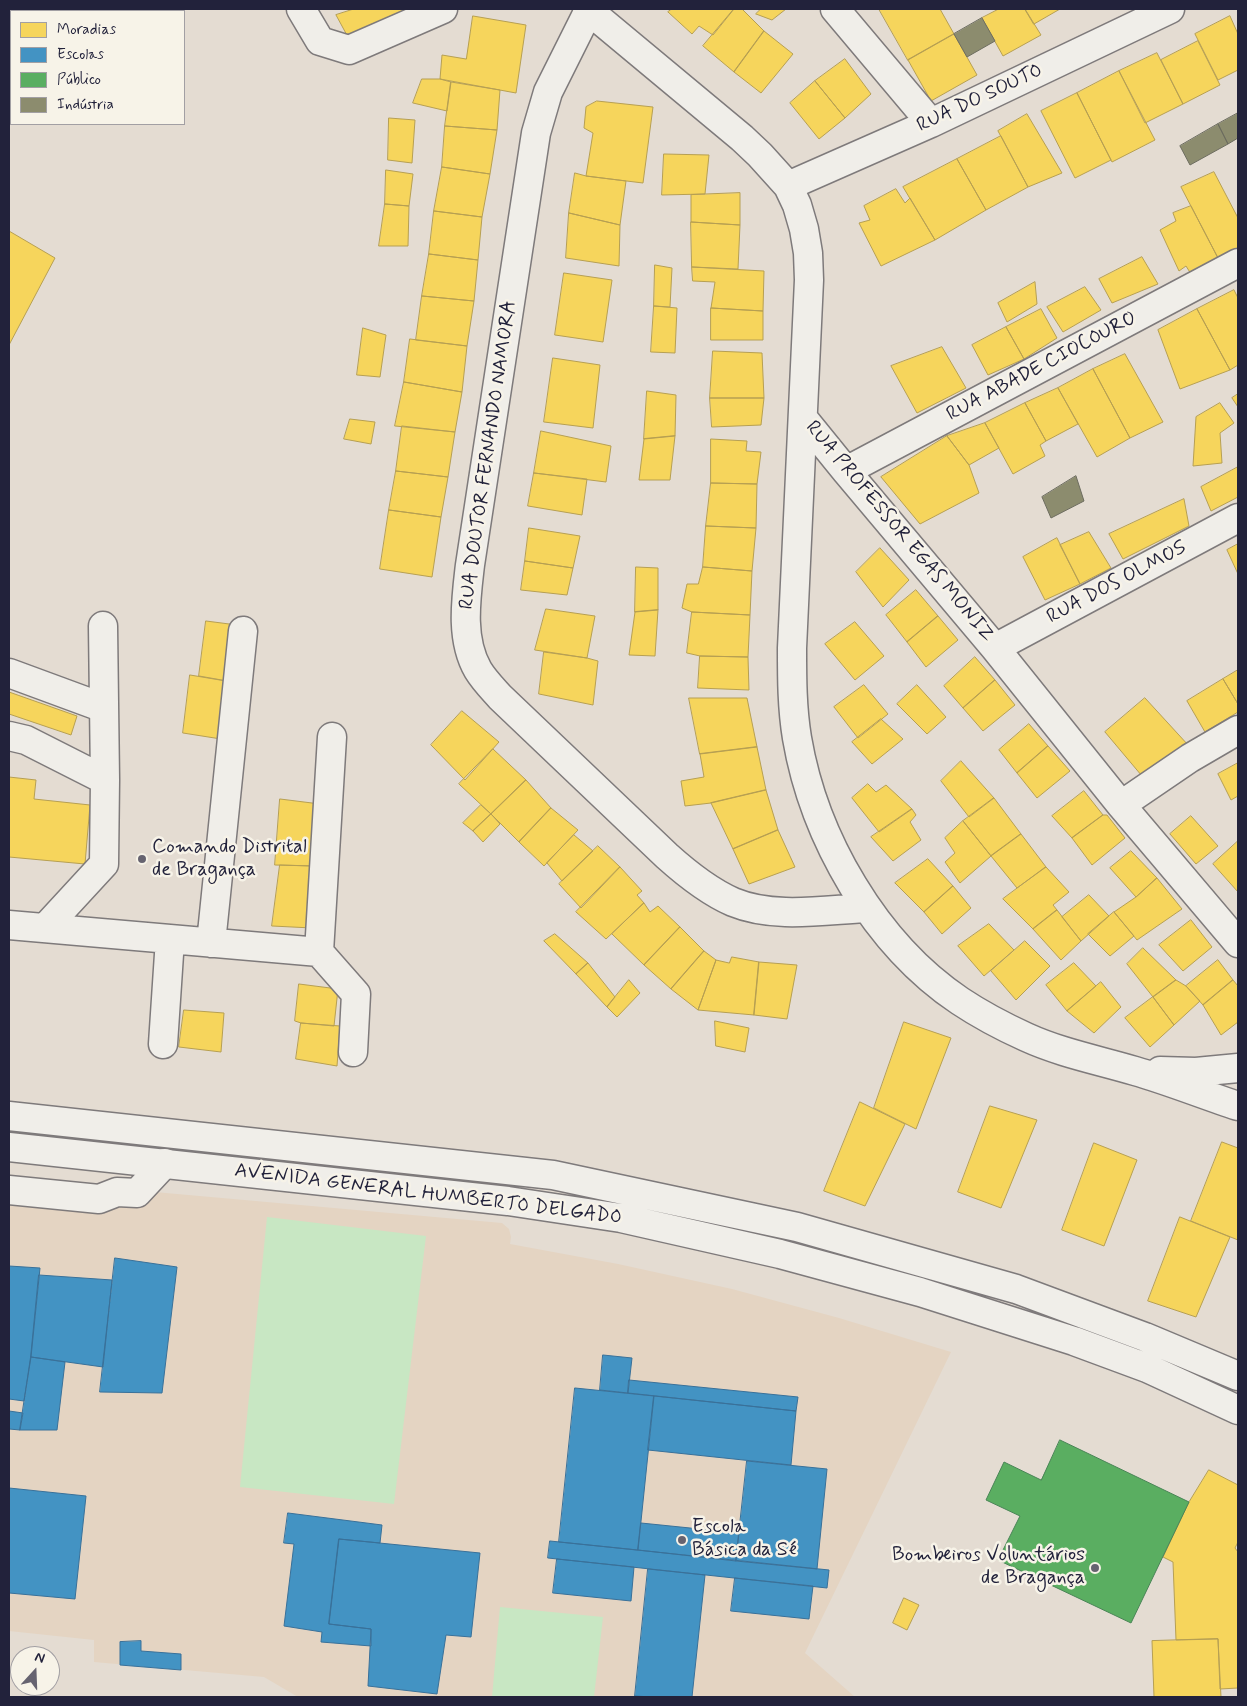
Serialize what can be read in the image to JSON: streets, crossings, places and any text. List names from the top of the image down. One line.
{"streets":{"street":["RUA DO SOUTO","RUA ABADE CIOCOURO","RUA DOUTOR FERNANDO NAMORA","RUA PROFESSOR EGAS MONIZ","RUA DOS OLMOS","AVENIDA GENERAL HUMBERTO DELGADO"]},"crossings":[["RUA DO SOUTO","RUA PROFESSOR EGAS MONIZ"],["RUA ABADE CIOCOURO","RUA PROFESSOR EGAS MONIZ"],["RUA DOUTOR FERNANDO NAMORA","RUA PROFESSOR EGAS MONIZ"],["RUA PROFESSOR EGAS MONIZ","RUA DOS OLMOS"]],"places":["Comando Distrital de Bragança","Escola Básica da Sé","Bombeiros Voluntários de Bragança"],"legend":["Moradias","Escolas","Público","Indústria"],"north":"top"}
